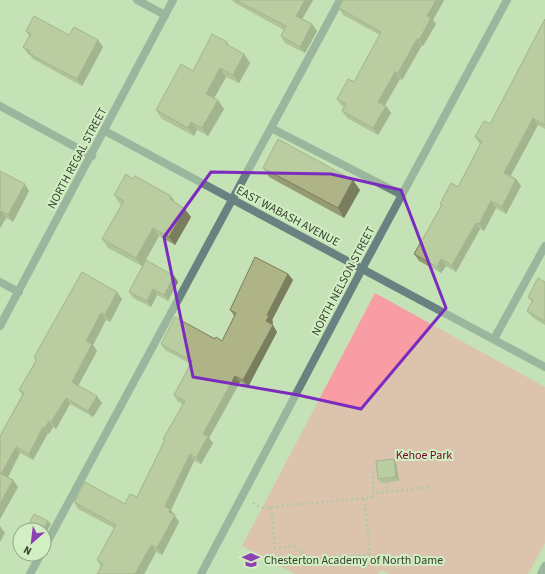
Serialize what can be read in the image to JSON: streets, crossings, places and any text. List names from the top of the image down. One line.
{"streets":{"street":["NORTH REGAL STREET","EAST WABASH AVENUE","NORTH NELSON STREET"]},"crossings":[["NORTH REGAL STREET","EAST WABASH AVENUE"],["EAST WABASH AVENUE","NORTH NELSON STREET"]],"parks":["Kehoe Park"],"places":{"school or university":["Chesterton Academy of North Dame"]},"north":"bottom left"}
